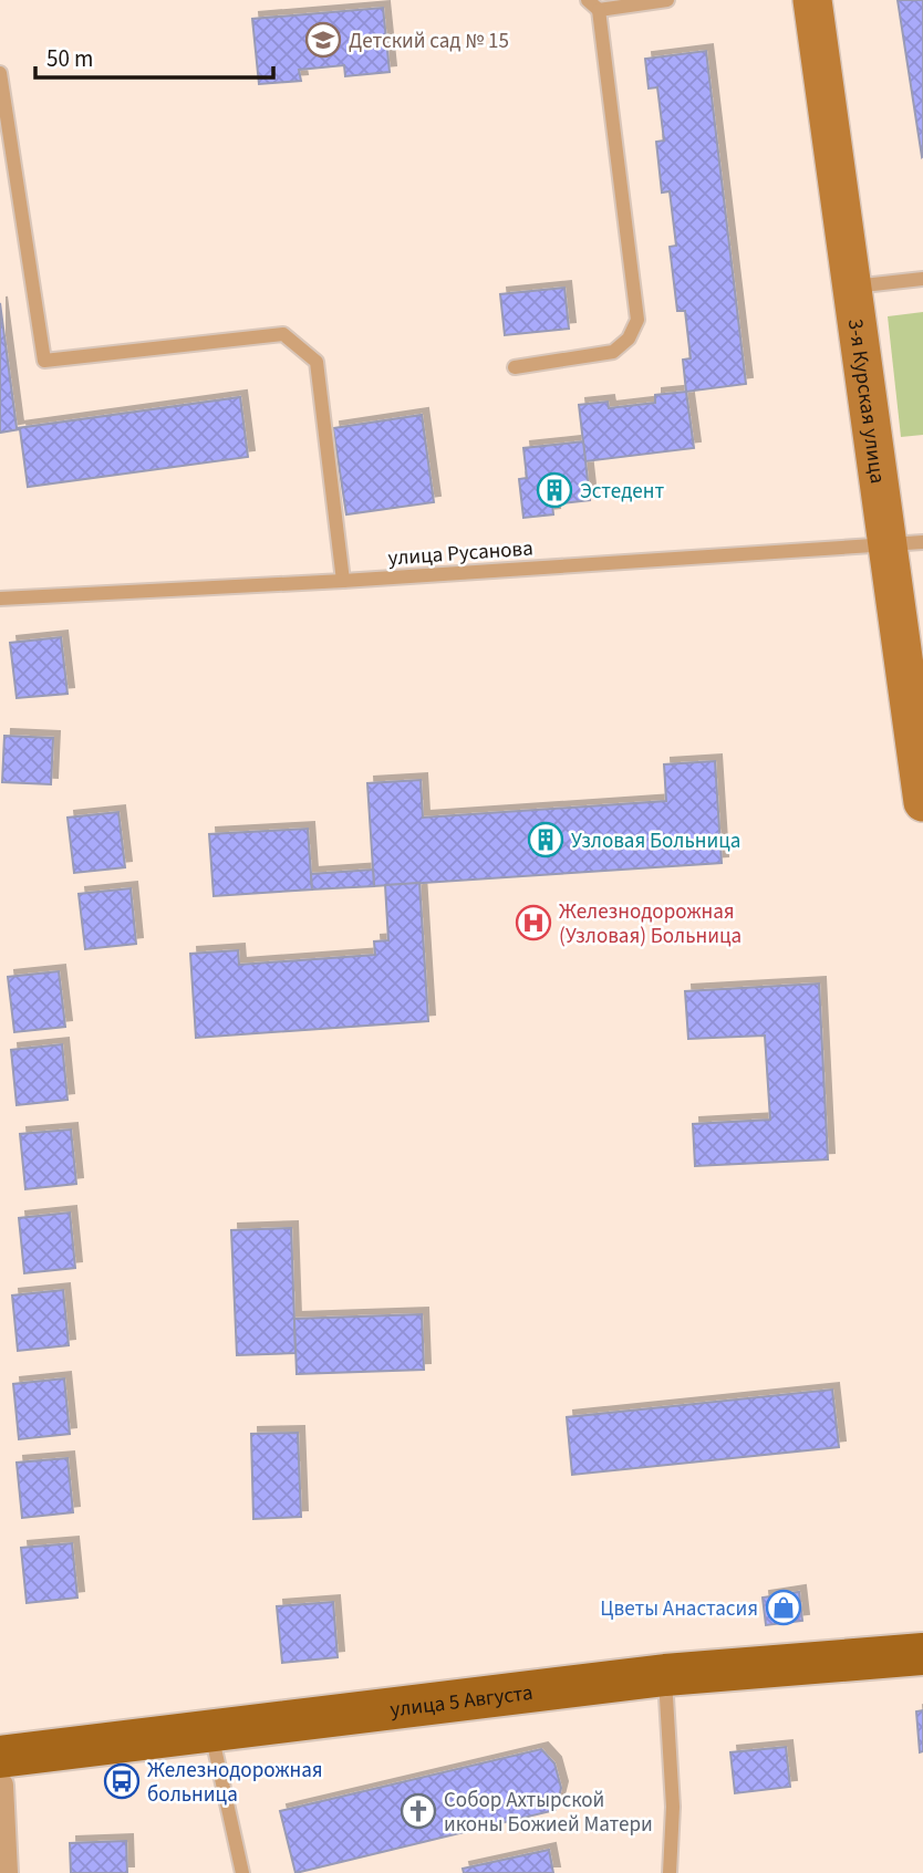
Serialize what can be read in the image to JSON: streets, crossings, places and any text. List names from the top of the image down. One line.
{"streets":{"main road":["3-я Курская улица","улица 5 Августа"],"lane":["улица Русанова"]},"crossings":[["3-я Курская улица","улица Русанова"]],"places":{"school or university":["Детский сад № 15"],"building":["Эстедент","Узловая Больница"],"hospital":["Железнодорожная (Узловая) Больница"],"shop":["Цветы Анастасия"],"bus stop":["Железнодорожная больница"],"church":["Собор Ахтырской иконы Божией Матери"]},"scale_bar":"50 m"}
